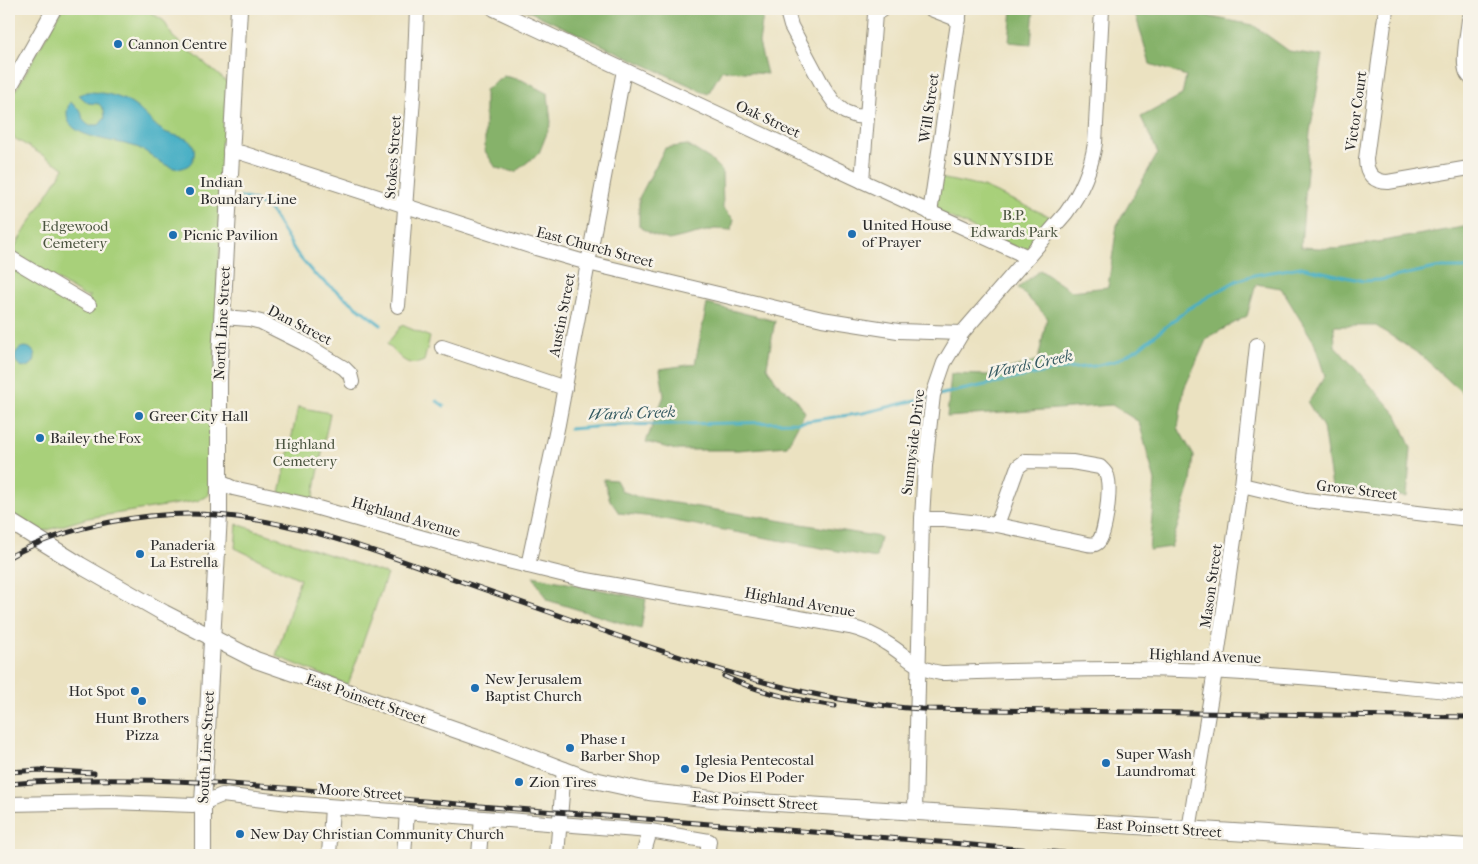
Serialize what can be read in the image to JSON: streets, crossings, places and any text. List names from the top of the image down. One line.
{"streets":{"main road":["North Line Street","East Poinsett Street","South Line Street"],"street":["Will Street","Victor Court","Oak Street","Stokes Street","East Church Street","Austin Street","Dan Street","Sunnyside Drive","Grove Street","Highland Avenue","Mason Street","Moore Street"]},"crossings":[["Will Street","Oak Street"],["Oak Street","Austin Street"],["Oak Street","Sunnyside Drive"],["Stokes Street","East Church Street"],["East Church Street","Austin Street"],["East Church Street","North Line Street"],["East Church Street","Sunnyside Drive"],["Austin Street","Highland Avenue"],["North Line Street","Dan Street"],["North Line Street","Highland Avenue"],["North Line Street","East Poinsett Street"],["North Line Street","South Line Street"],["Sunnyside Drive","Highland Avenue"],["Sunnyside Drive","East Poinsett Street"],["Grove Street","Mason Street"],["Highland Avenue","Mason Street"],["Mason Street","East Poinsett Street"],["East Poinsett Street","South Line Street"],["South Line Street","Moore Street"]],"districts":["SUNNYSIDE"],"water":["Wards Creek"],"parks":["B.P. Edwards Park","Edgewood Cemetery","Highland Cemetery"],"places":["Cannon Centre","Indian Boundary Line","United House of Prayer","Picnic Pavilion","Greer City Hall","Bailey the Fox","Panaderia La Estrella","New Jerusalem Baptist Church","Hot Spot","Hunt Brothers Pizza","Phase 1 Barber Shop","Super Wash Laundromat","Iglesia Pentecostal De Dios El Poder","Zion Tires","New Day Christian Community Church"]}
